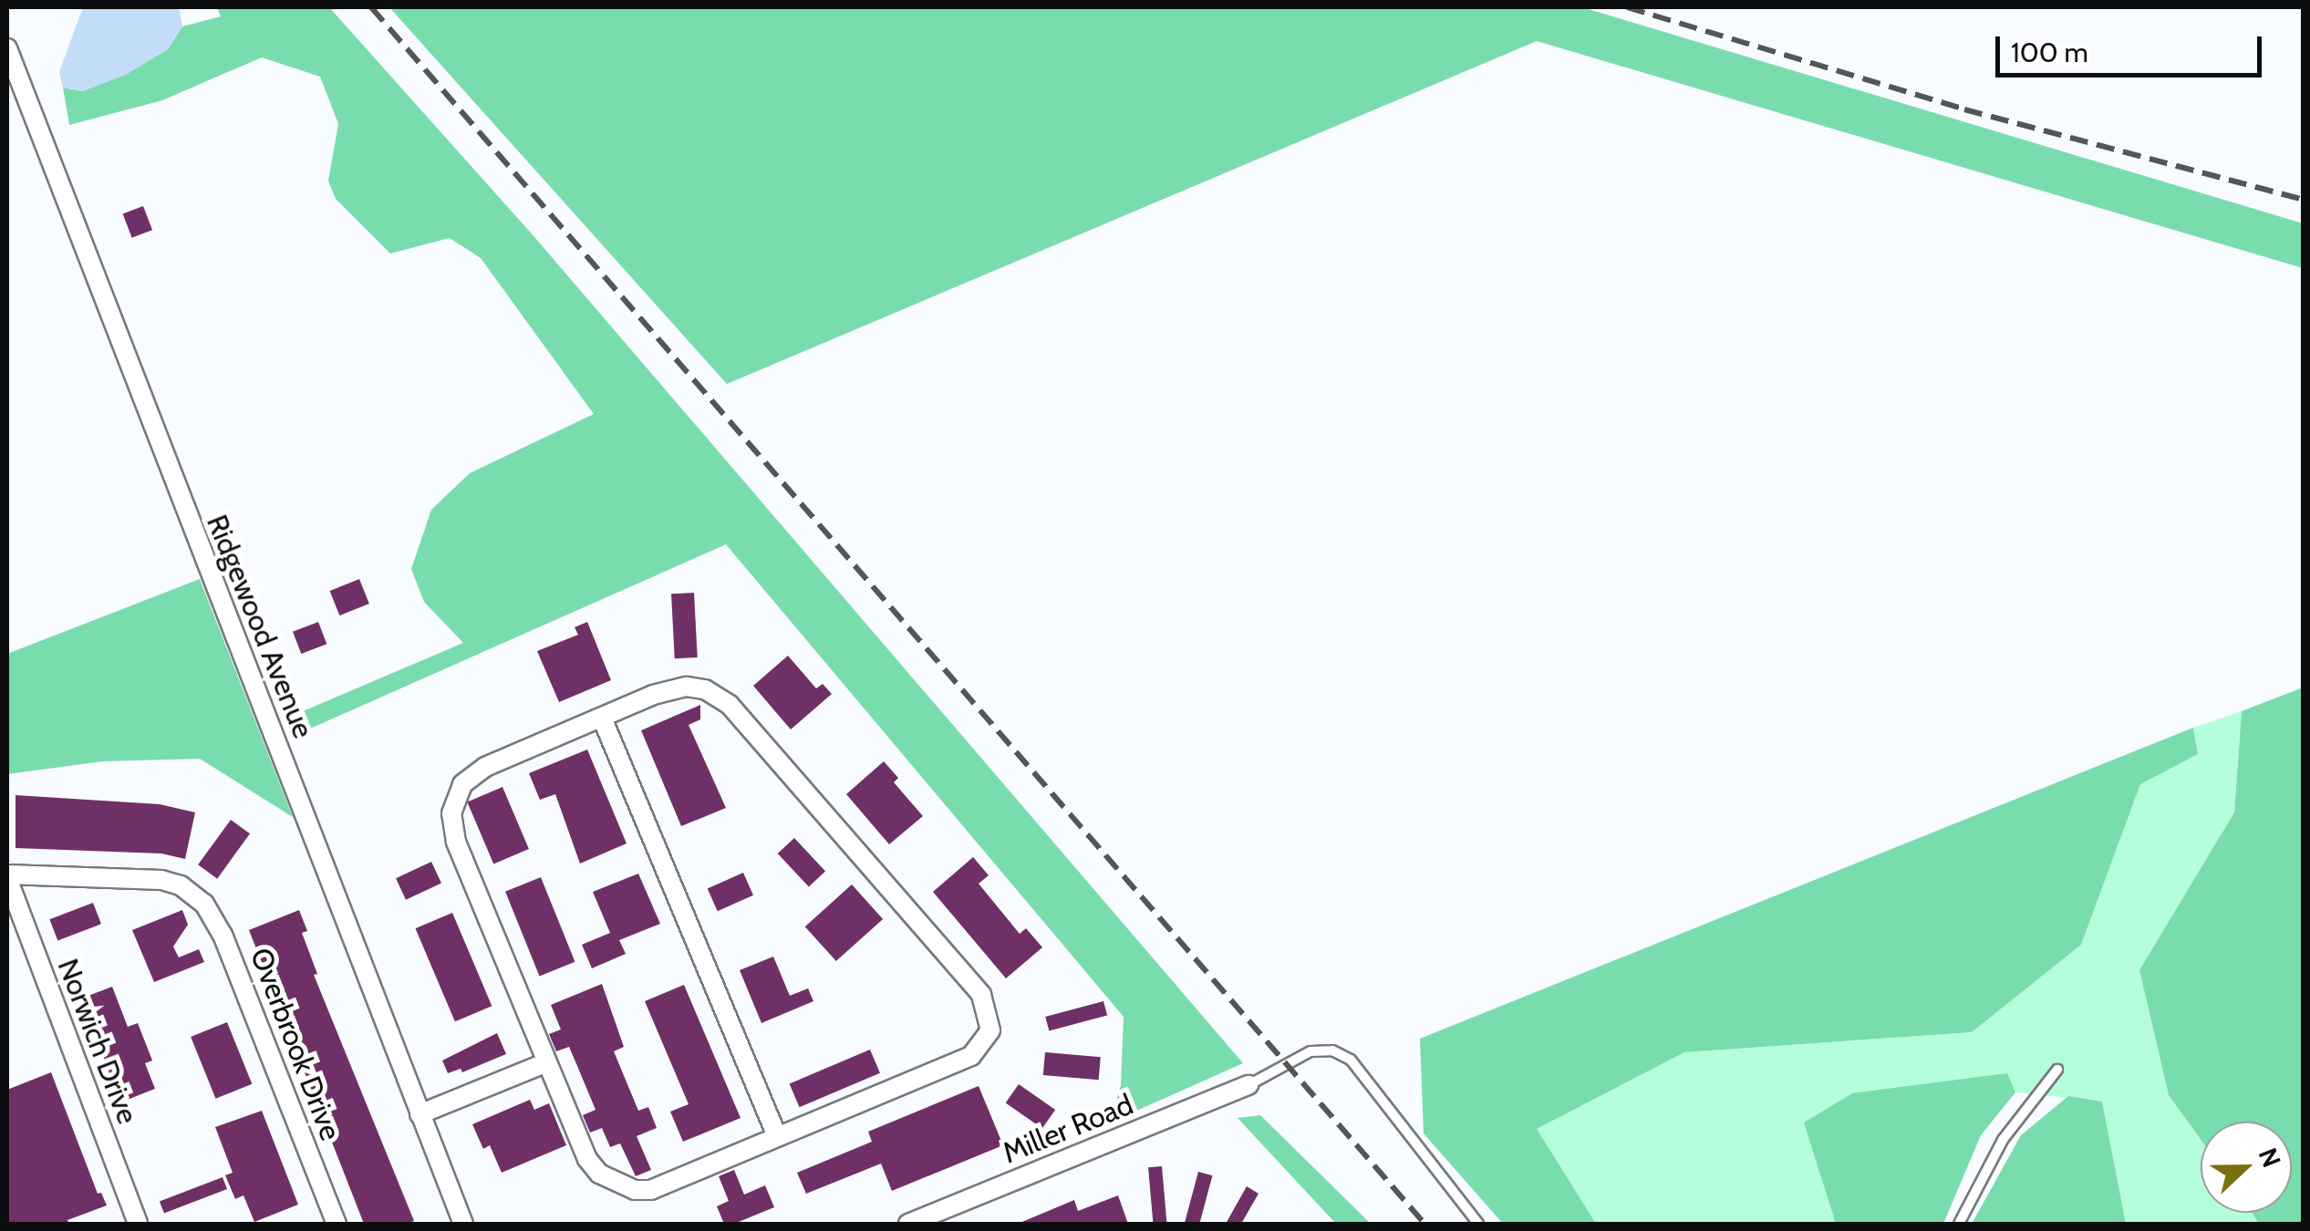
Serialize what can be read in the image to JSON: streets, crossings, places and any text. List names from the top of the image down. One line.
{"streets":{"street":["Ridgewood Avenue","Norwich Drive","Overbrook Drive","Miller Road"]},"crossings":[["Norwich Drive","Overbrook Drive"]],"scale_bar":"100 m","north":"right"}
